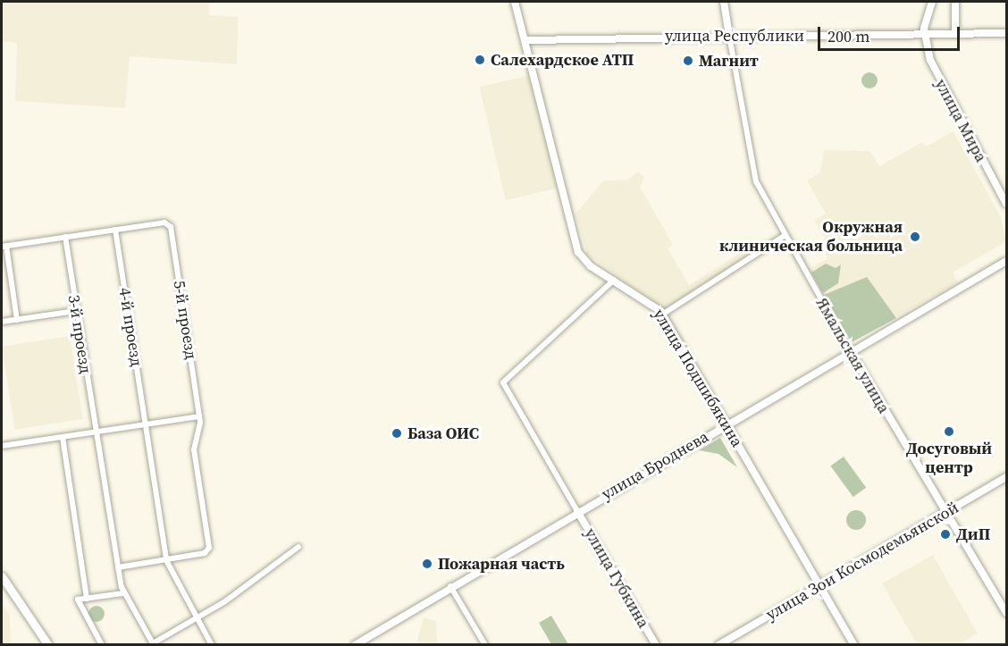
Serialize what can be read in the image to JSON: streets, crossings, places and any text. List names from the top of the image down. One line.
{"streets":{"main road":["улица Республики","улица Мира","Ямальская улица","улица Подшибякина","улица Броднева","улица Зои Космодемьянской","улица Губкина"],"street":["5-й проезд","4-й проезд","3-й проезд"]},"crossings":[["улица Республики","улица Мира"],["улица Республики","Ямальская улица"],["улица Республики","улица Подшибякина"],["5-й проезд","4-й проезд"],["Ямальская улица","улица Броднева"],["Ямальская улица","улица Зои Космодемьянской"],["улица Подшибякина","улица Броднева"],["улица Подшибякина","улица Зои Космодемьянской"],["улица Броднева","улица Губкина"]],"places":["Салехардское АТП","Магнит","Окружная клиническая больница","Досуговый центр","База ОИС","ДиП","Пожарная часть"],"scale_bar":"200 m"}
